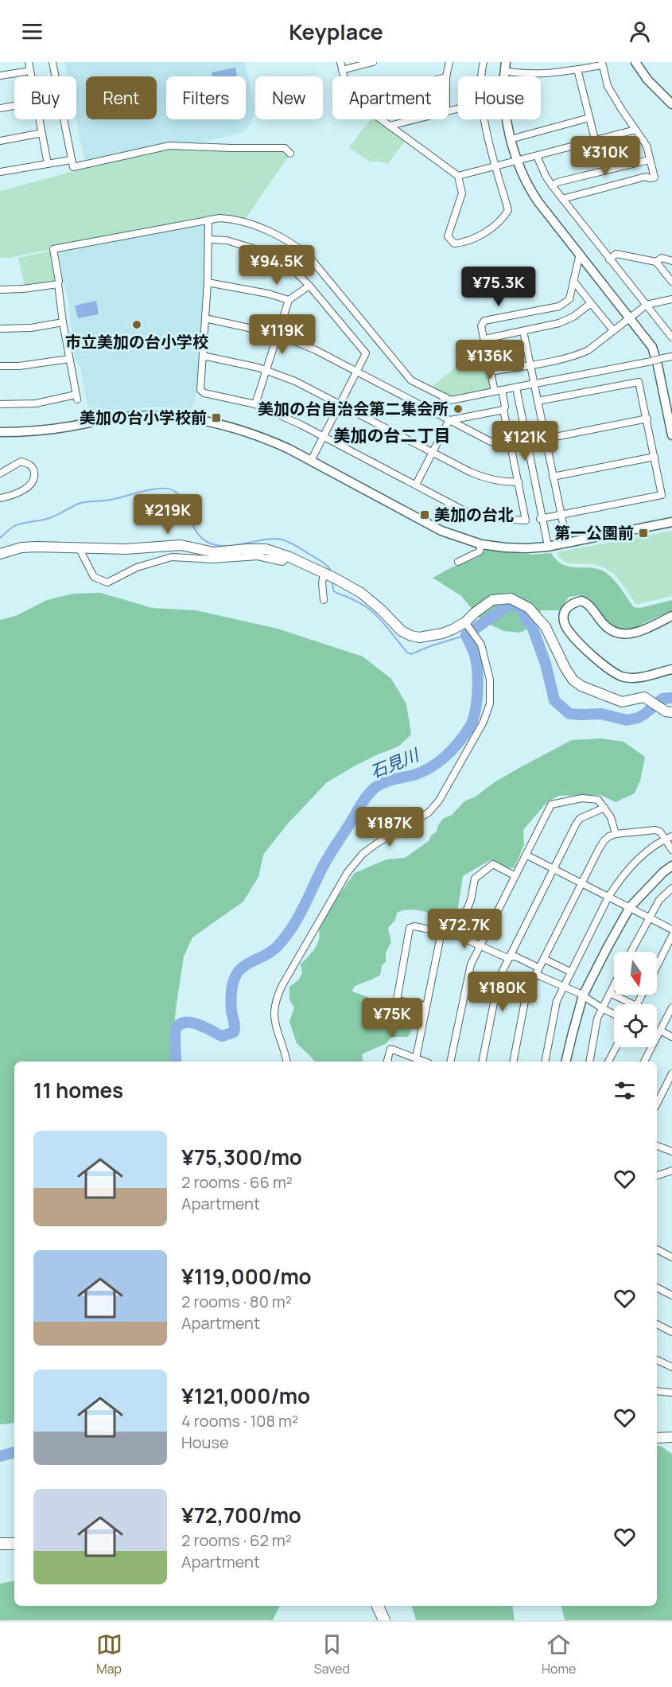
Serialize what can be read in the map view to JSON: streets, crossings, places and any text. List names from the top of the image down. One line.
{"districts":["美加の台二丁目"],"water":["石見川"],"places":{"other":["市立美加の台小学校","美加の台自治会第二集会所"],"transit":["美加の台小学校前","美加の台北","第一公園前"]},"north":"bottom","page":{"header":"Keyplace","chip":["Buy","Rent","Filters","New","Apartment","House"],"price":["¥310K","¥94.5K","¥75.3K","¥119K","¥136K","¥121K","¥219K","¥187K","¥72.7K","¥180K","¥75K"],"heading":"11 homes","list":[{"name":"¥75,300/mo","note":"2 rooms · 66 m² · Apartment"},{"name":"¥119,000/mo","note":"2 rooms · 80 m² · Apartment"},{"name":"¥121,000/mo","note":"4 rooms · 108 m² · House"},{"name":"¥72,700/mo","note":"2 rooms · 62 m² · Apartment"}],"tabs":["Map","Saved","Home"]}}
